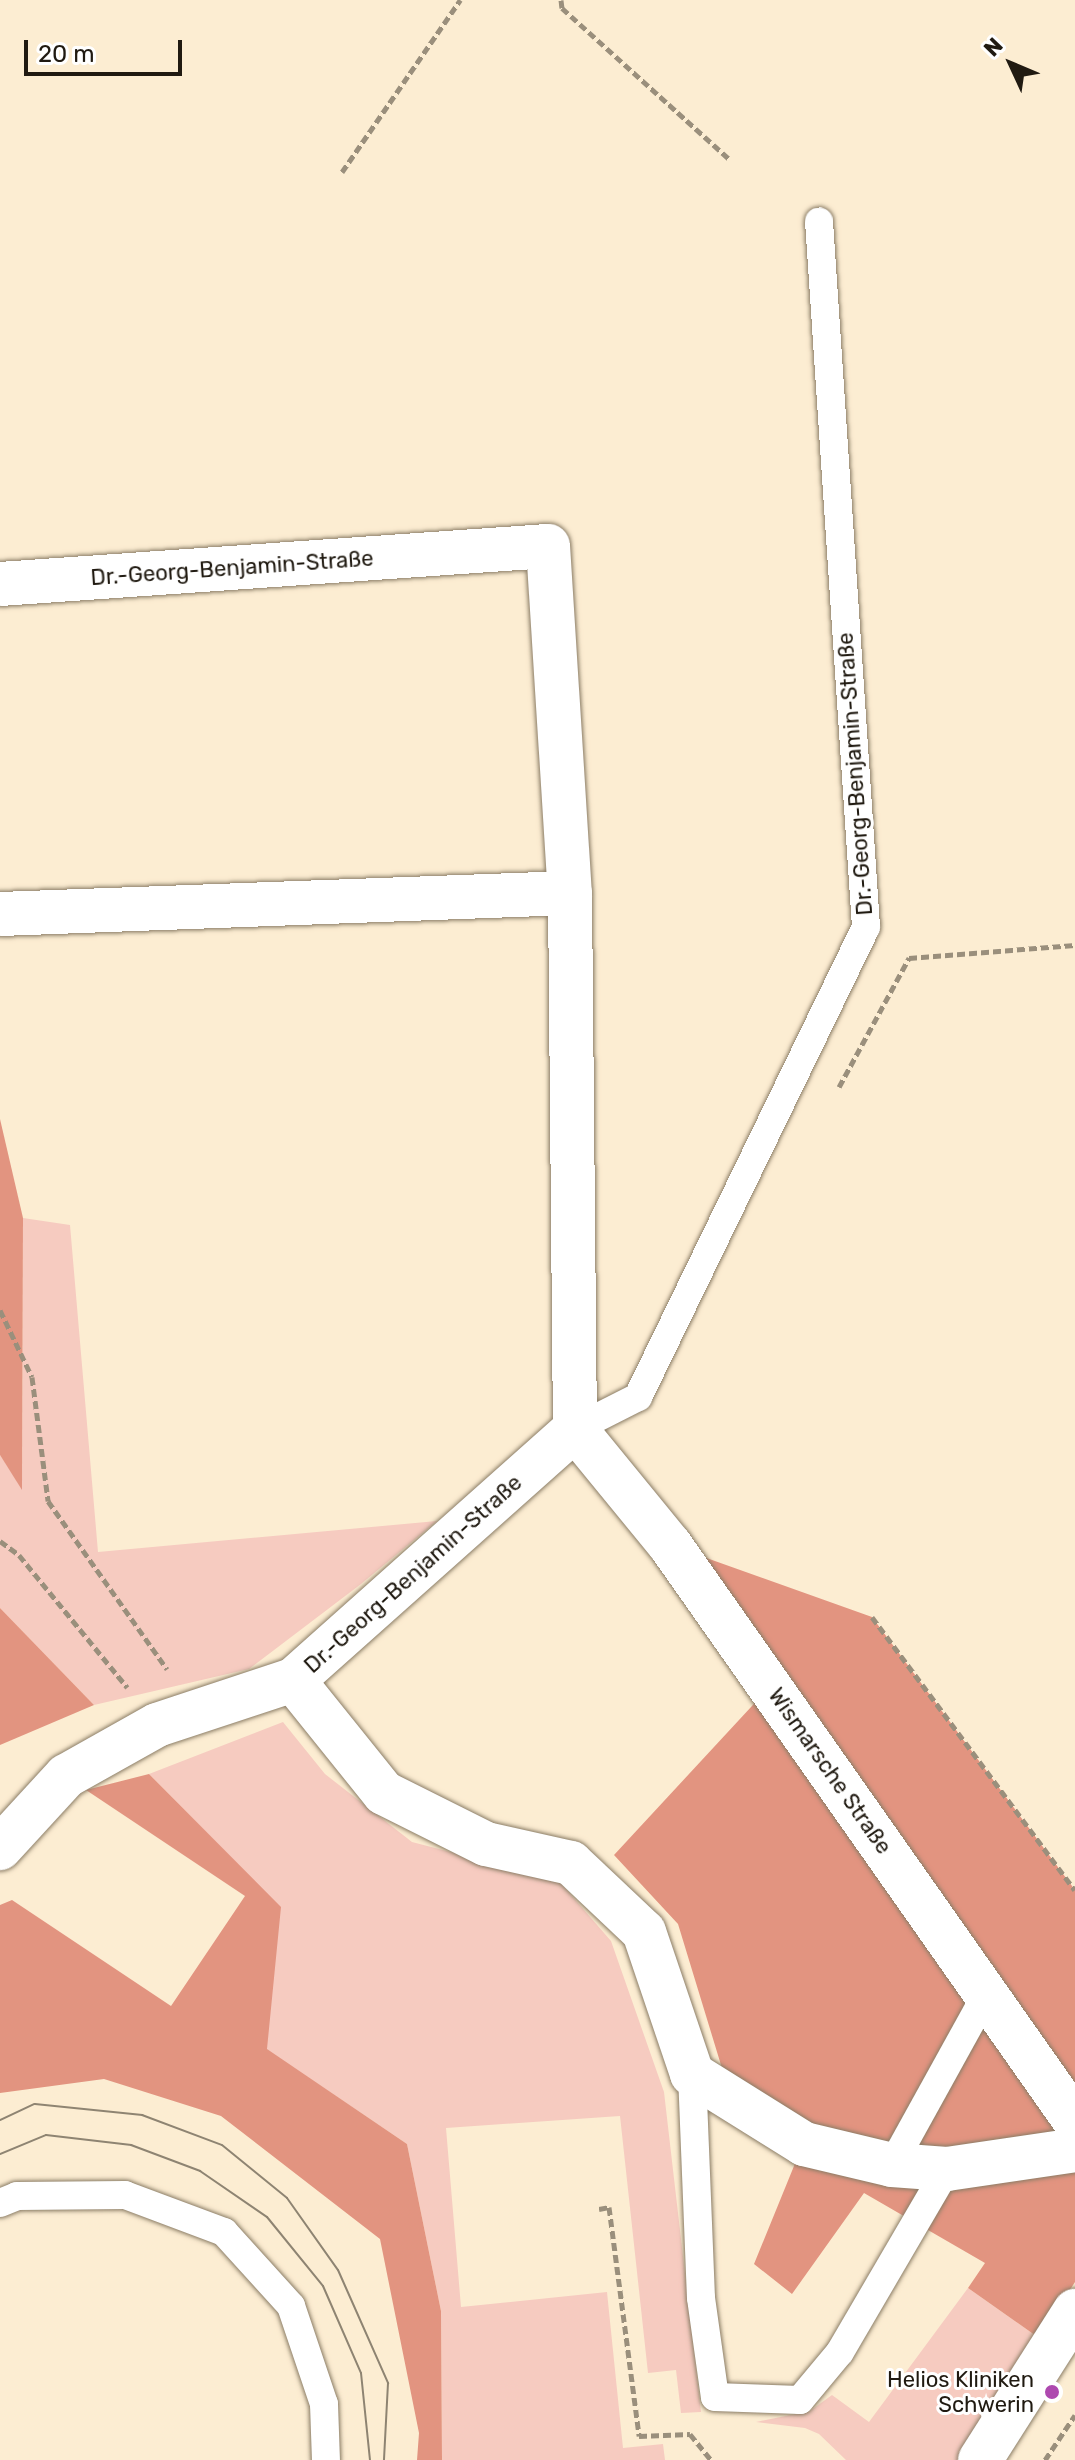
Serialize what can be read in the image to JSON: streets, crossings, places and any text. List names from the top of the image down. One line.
{"streets":{"street":["Dr.-Georg-Benjamin-Straße","Wismarsche Straße"]},"crossings":[["Dr.-Georg-Benjamin-Straße","Wismarsche Straße"]],"places":["Helios Kliniken Schwerin"],"scale_bar":"20 m","north":"top left"}
